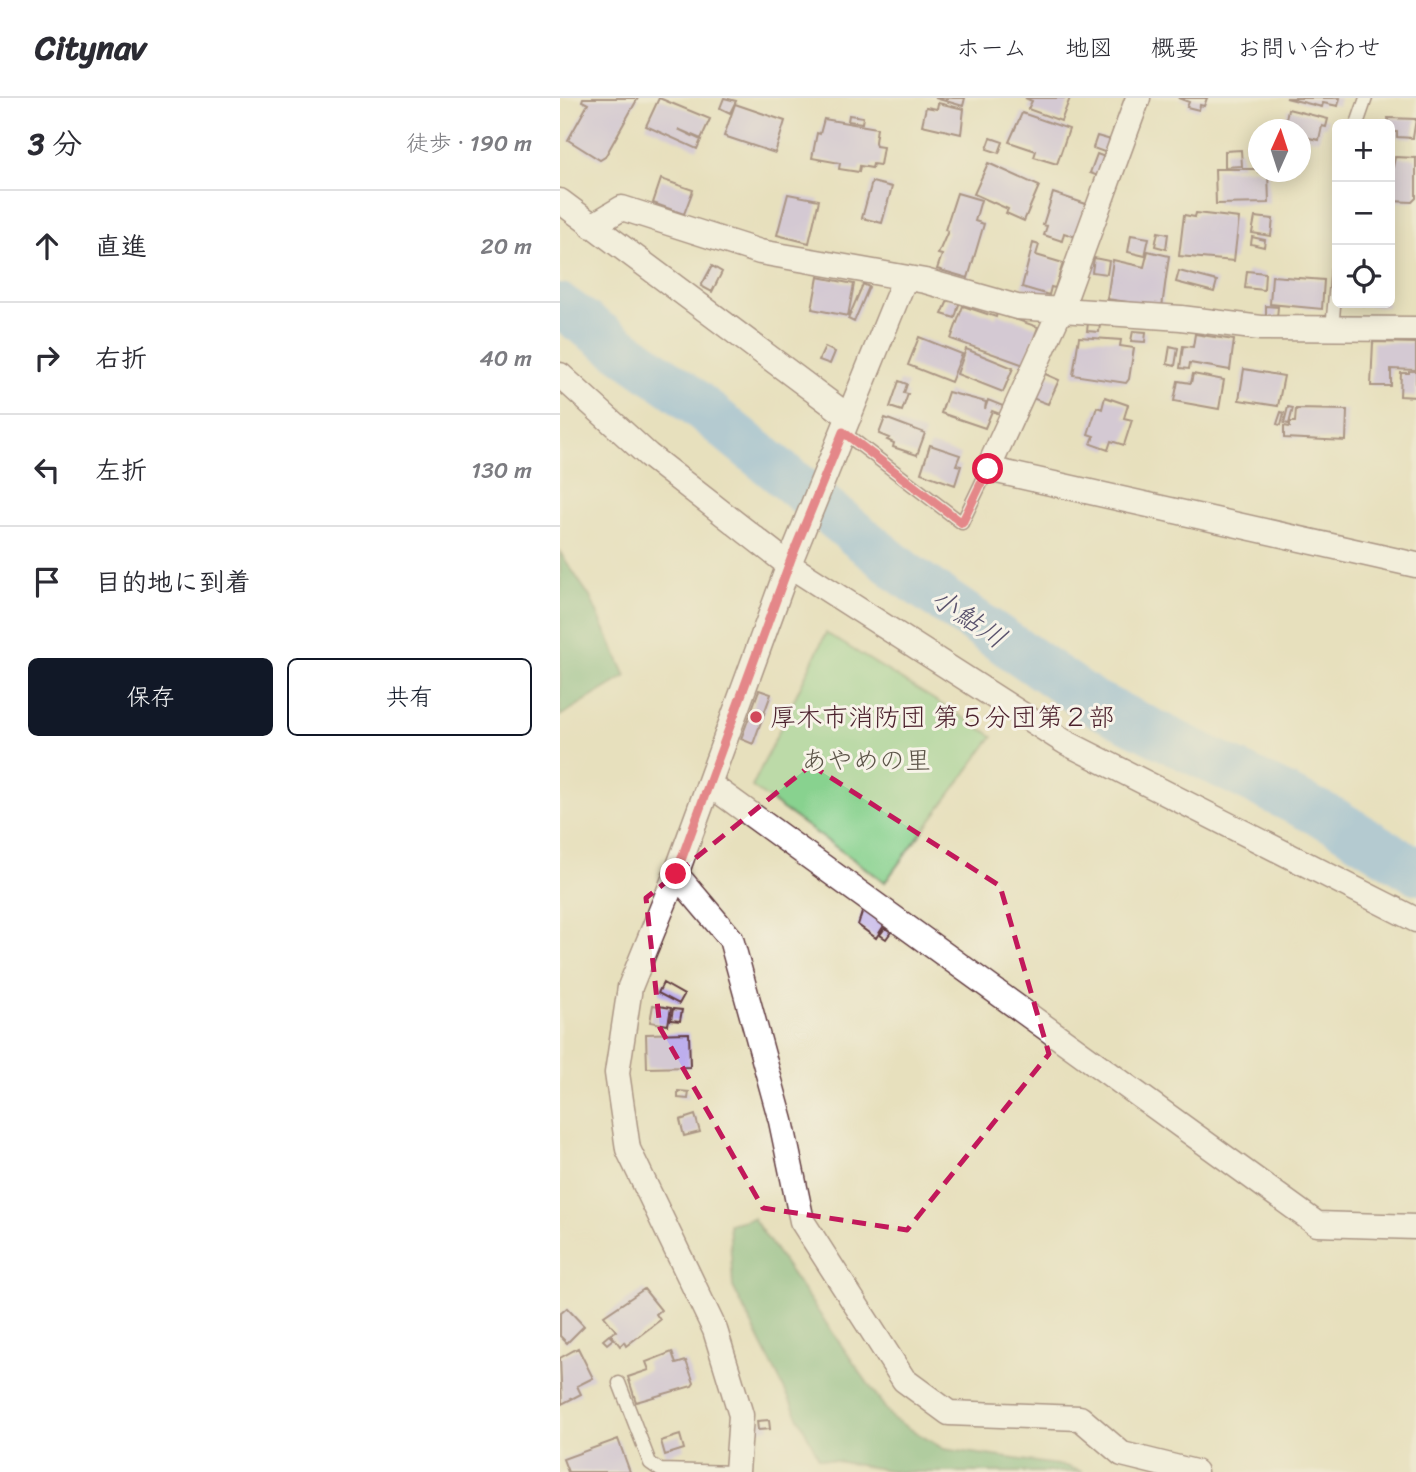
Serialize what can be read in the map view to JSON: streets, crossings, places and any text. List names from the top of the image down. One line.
{"water":["小鮎川"],"parks":["あやめの里"],"places":["厚木市消防団 第５分団第２部"],"north":"top","page":{"header":"Citynav","nav":["ホーム","地図","概要","お問い合わせ"],"heading":["3 分","徒歩 · 190 m"],"map_buttons":["+","−"],"list":[["直進","20 m"],["右折","40 m"],["左折","130 m"],"目的地に到着"],"buttons":["保存","共有"]}}
